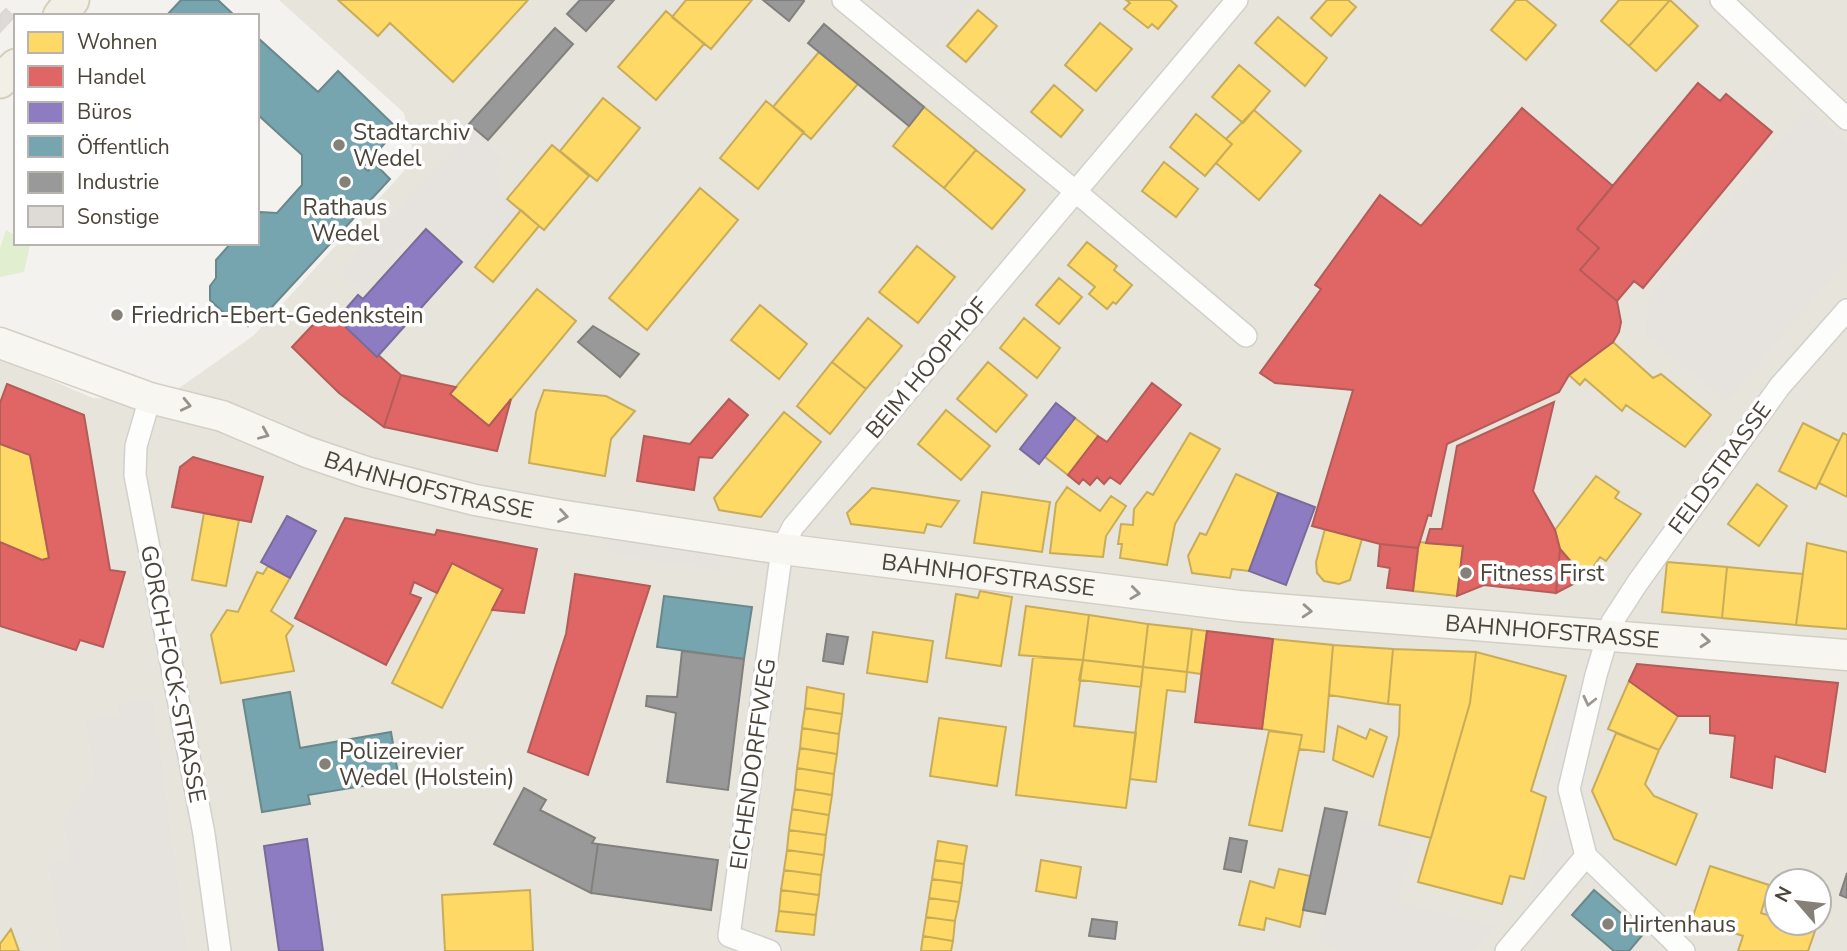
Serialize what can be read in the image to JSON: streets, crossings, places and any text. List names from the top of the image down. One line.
{"streets":{"street":["BEIM HOOPHOF","FELDSTRASSE","BAHNHOFSTRASSE","GORCH-FOCK-STRASSE","EICHENDORFFWEG"]},"crossings":[["BEIM HOOPHOF","BAHNHOFSTRASSE"],["BEIM HOOPHOF","EICHENDORFFWEG"],["FELDSTRASSE","BAHNHOFSTRASSE"],["BAHNHOFSTRASSE","GORCH-FOCK-STRASSE"],["BAHNHOFSTRASSE","EICHENDORFFWEG"]],"one_way":["FELDSTRASSE","BAHNHOFSTRASSE"],"places":["Stadtarchiv Wedel","Rathaus Wedel","Friedrich-Ebert-Gedenkstein","Fitness First","Polizeirevier Wedel (Holstein)","Hirtenhaus"],"legend":["Wohnen","Handel","Büros","Öffentlich","Industrie","Sonstige"],"north":"top left"}
